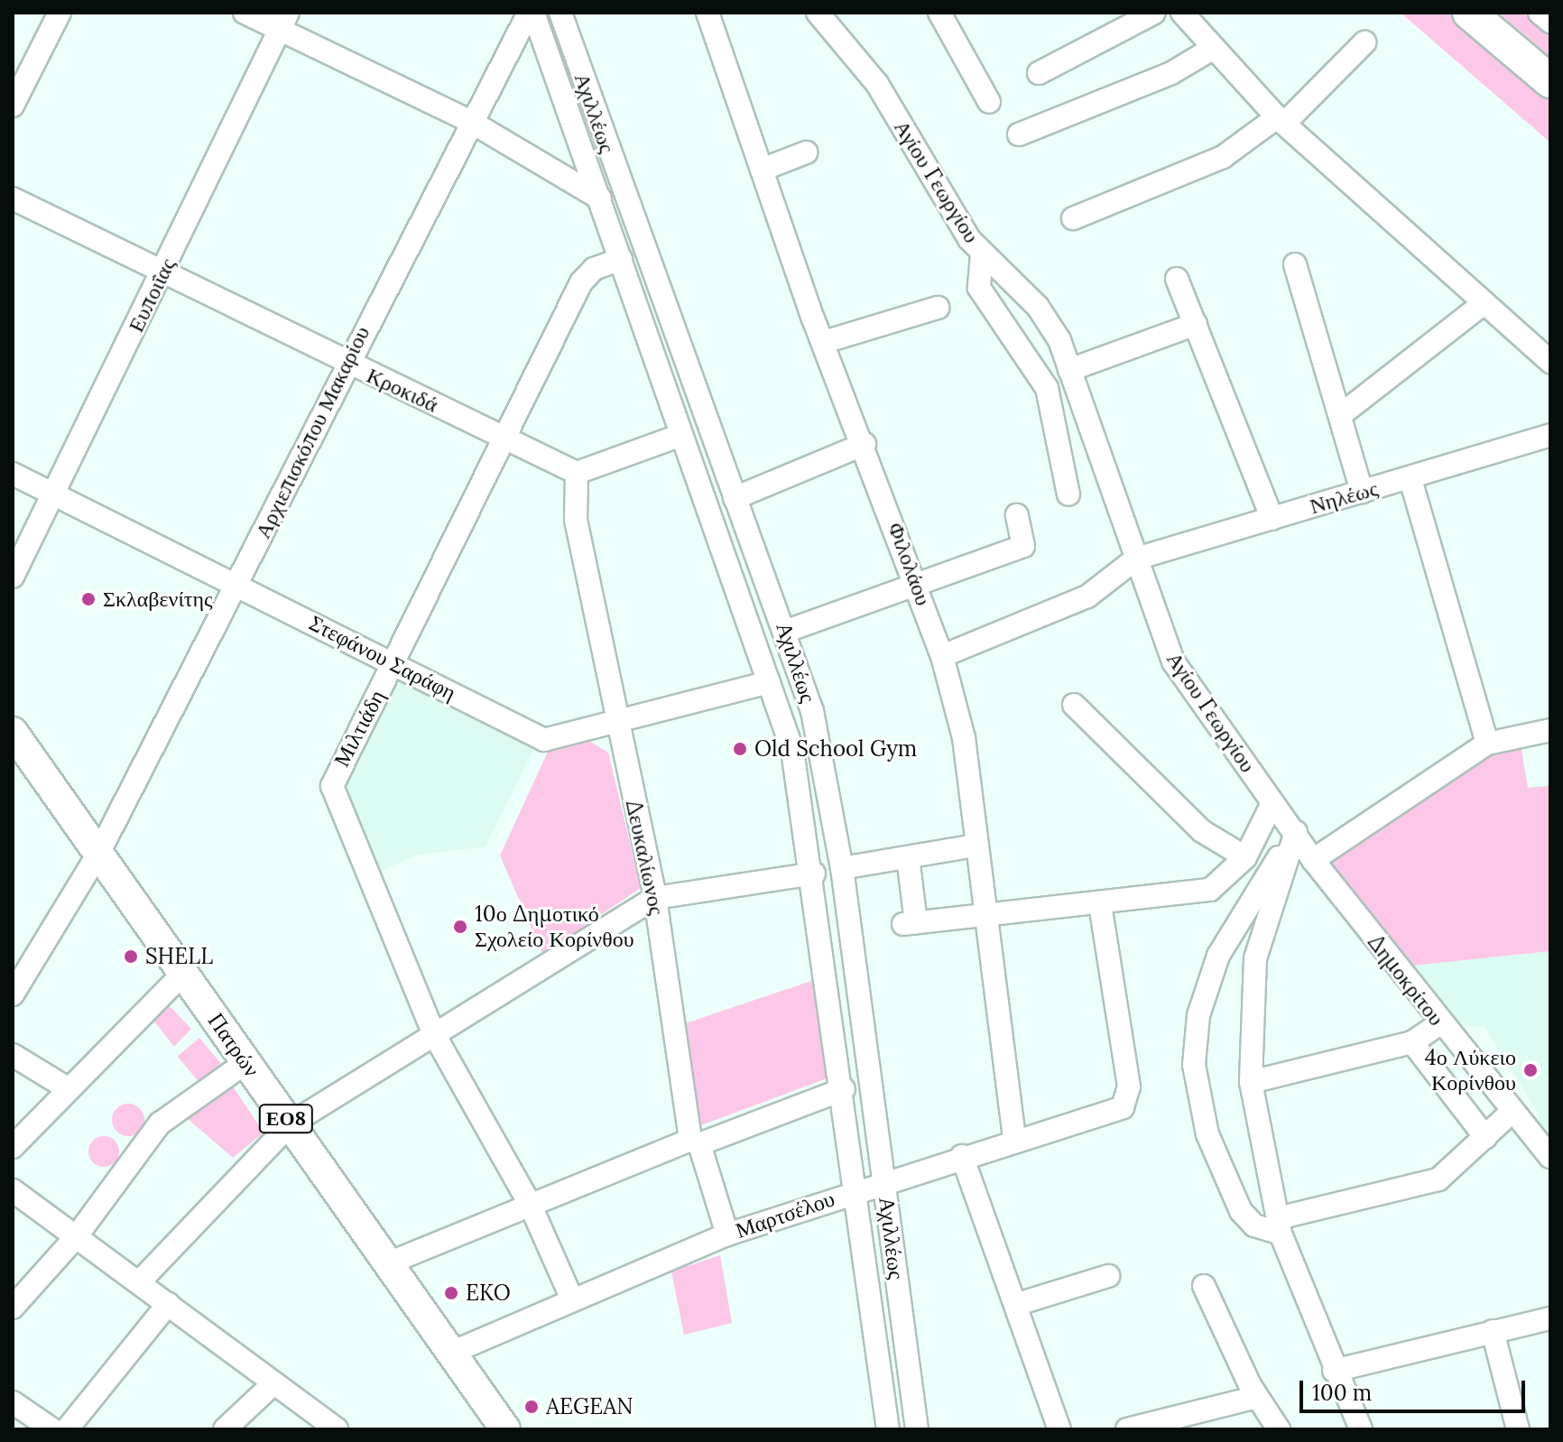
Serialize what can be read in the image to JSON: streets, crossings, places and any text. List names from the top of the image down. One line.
{"streets":{"main road":["Πατρών","ΕΟ8"],"street":["Αχιλλέως","Αγίου Γεωργίου","Ευποιΐας","Κροκιδά","Αρχιεπισκόπου Μακαρίου","Νηλέως","Φιλολάου","Στεφάνου Σαράφη","Μιλτιάδη","Δευκαλίωνος","Δημοκρίτου","Μαρτσέλου"]},"crossings":[["Αχιλλέως","Αρχιεπισκόπου Μακαρίου"],["Αχιλλέως","Στεφάνου Σαράφη"],["Αχιλλέως","Μιλτιάδη"],["Αχιλλέως","Μαρτσέλου"],["Αγίου Γεωργίου","Νηλέως"],["Αγίου Γεωργίου","Δημοκρίτου"],["Ευποιΐας","Κροκιδά"],["Ευποιΐας","Στεφάνου Σαράφη"],["Κροκιδά","Αρχιεπισκόπου Μακαρίου"],["Κροκιδά","Μιλτιάδη"],["Κροκιδά","Δευκαλίωνος"],["Αρχιεπισκόπου Μακαρίου","Στεφάνου Σαράφη"],["Αρχιεπισκόπου Μακαρίου","Πατρών"],["Φιλολάου","Μαρτσέλου"],["Στεφάνου Σαράφη","Μιλτιάδη"],["Στεφάνου Σαράφη","Δευκαλίωνος"],["Μιλτιάδη","Μαρτσέλου"],["Δευκαλίωνος","Μαρτσέλου"],["Πατρών","Μαρτσέλου"]],"places":["Σκλαβενίτης","Old School Gym","10ο Δημοτικό Σχολείο Κορίνθου","SHELL","4ο Λύκειο Κορίνθου","EKO","AEGEAN"],"scale_bar":"100 m"}
